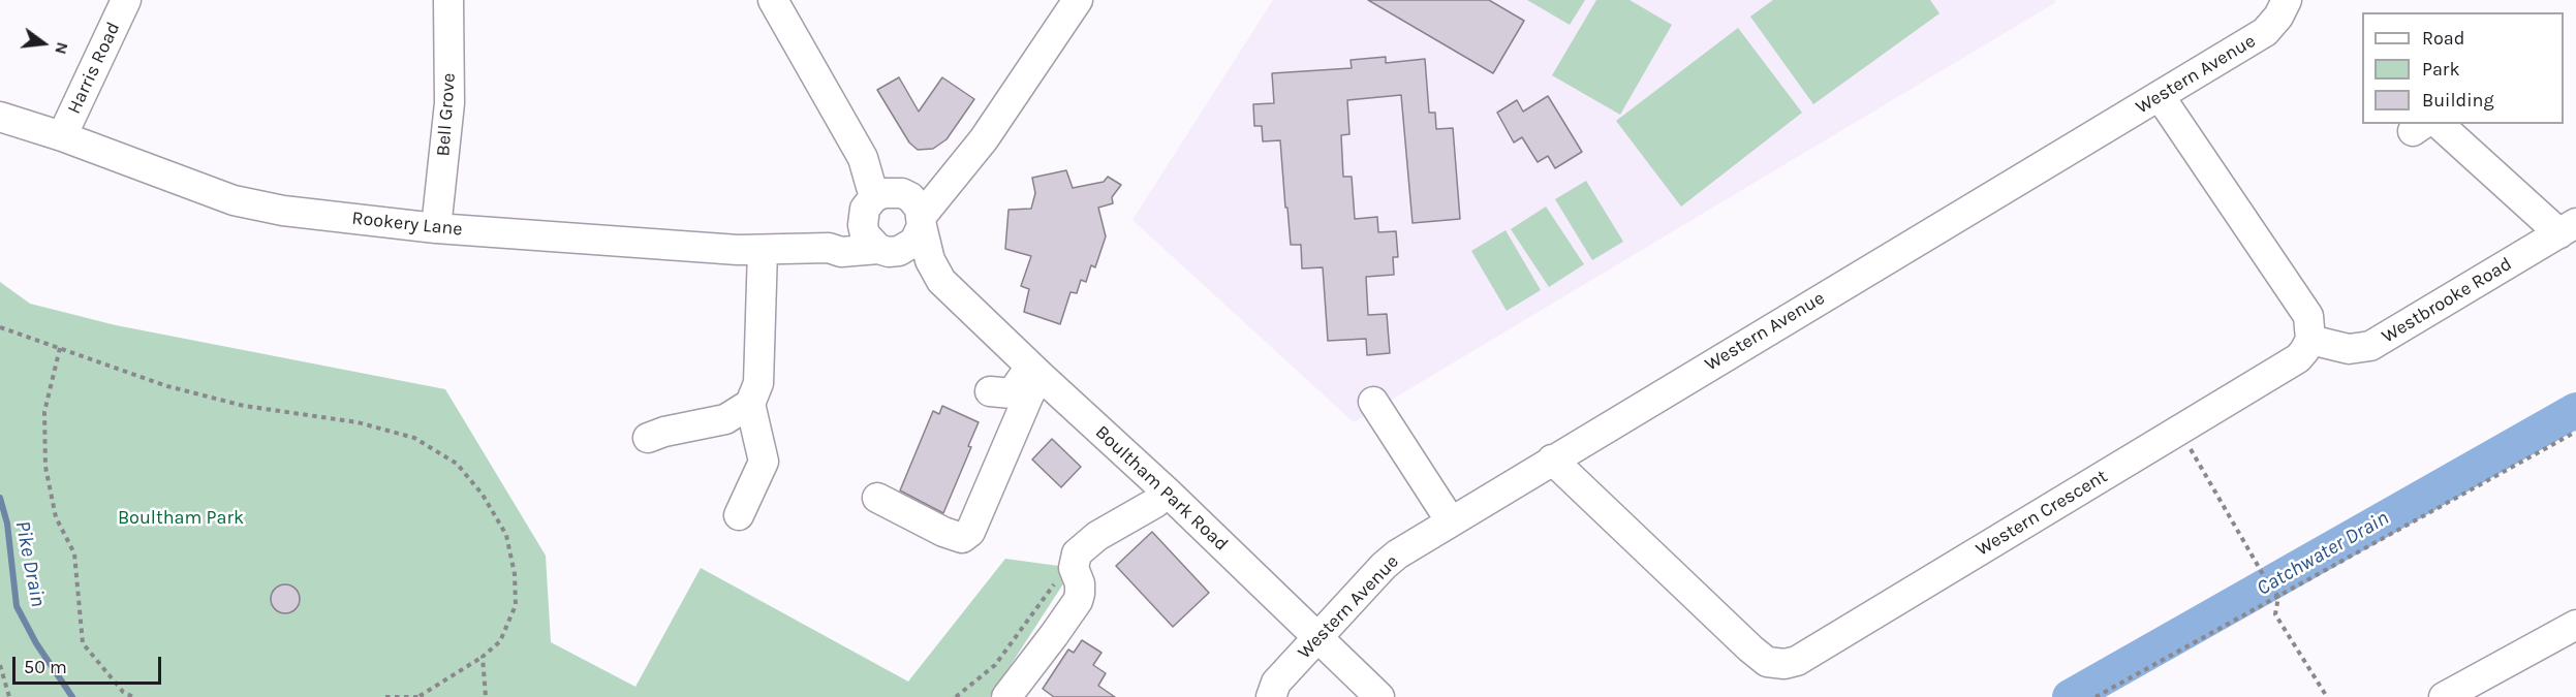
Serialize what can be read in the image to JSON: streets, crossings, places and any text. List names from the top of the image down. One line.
{"streets":{"street":["Harris Road","Western Avenue","Bell Grove","Rookery Lane","Westbrooke Road","Boultham Park Road","Western Crescent"]},"crossings":[["Harris Road","Rookery Lane"],["Western Avenue","Boultham Park Road"],["Western Avenue","Western Crescent"],["Bell Grove","Rookery Lane"],["Westbrooke Road","Western Crescent"]],"water":["Catchwater Drain","Pike Drain"],"parks":["Boultham Park"],"legend":["Road","Park","Building"],"scale_bar":"50 m","north":"right"}
